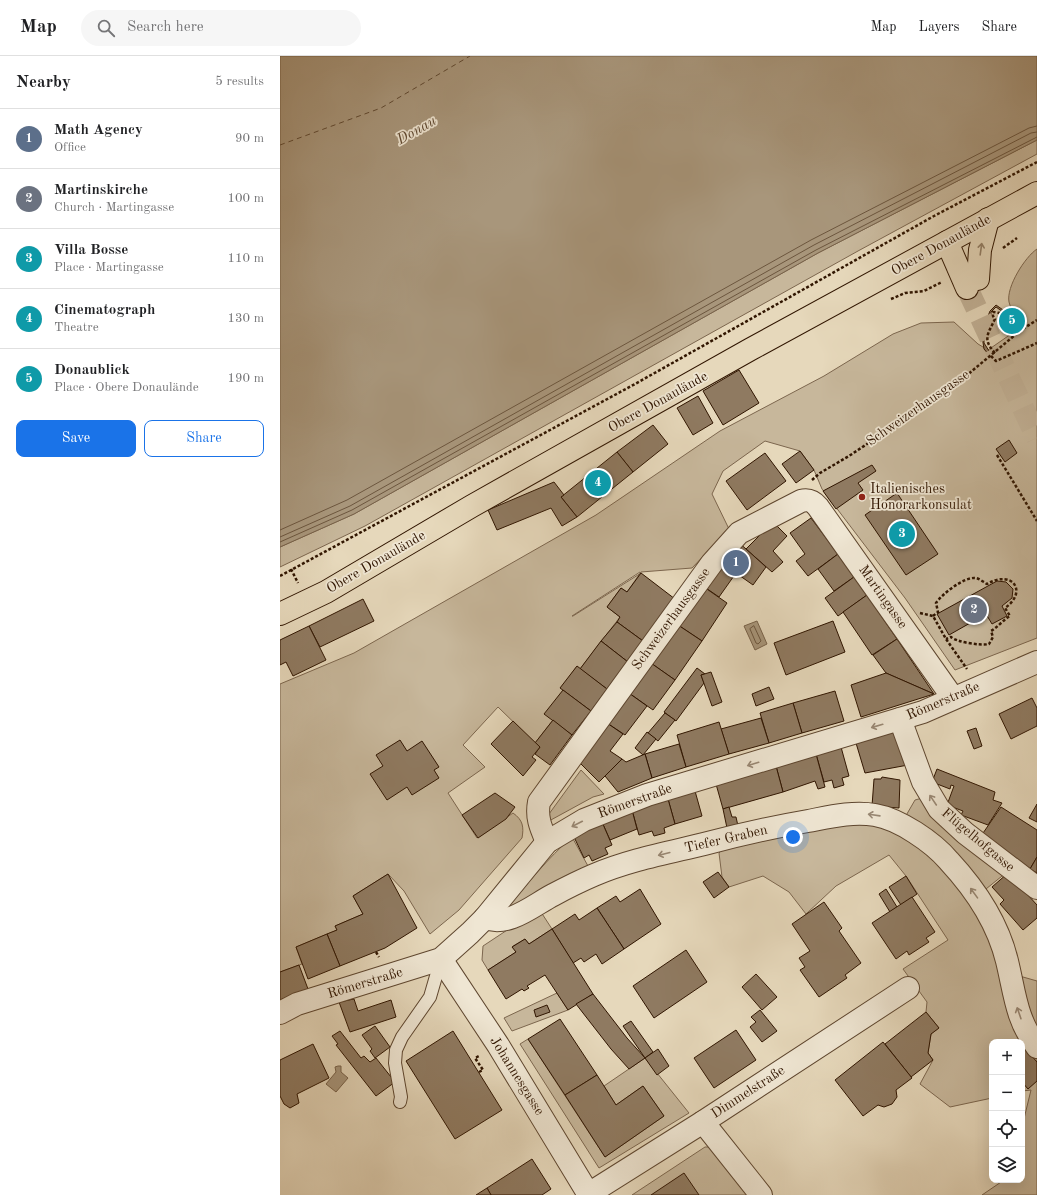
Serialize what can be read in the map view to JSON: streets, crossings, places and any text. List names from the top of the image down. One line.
{"streets":{"main road":["Obere Donaulände"],"street":["Schweizerhausgasse","Martingasse","Römerstraße","Tiefer Graben","Flügelhofgasse","Johannesgasse","Dimmelstraße"]},"crossings":[["Schweizerhausgasse","Martingasse"],["Schweizerhausgasse","Römerstraße"],["Martingasse","Römerstraße"],["Römerstraße","Tiefer Graben"],["Römerstraße","Flügelhofgasse"],["Römerstraße","Johannesgasse"],["Johannesgasse","Dimmelstraße"]],"one_way":["Römerstraße","Tiefer Graben","Flügelhofgasse"],"water":["Donau"],"places":["Italienisches Honorarkonsulat"],"page":{"header":"Map","search":"Search here","nav":["Map","Layers","Share"],"heading":["Nearby","5 results"],"list":[{"mark":"1","name":"Math Agency","note":"Office","value":"90 m"},{"mark":"2","name":"Martinskirche","note":"Church · Martingasse","value":"100 m"},{"mark":"3","name":"Villa Bosse","note":"Place · Martingasse","value":"110 m"},{"mark":"4","name":"Cinematograph","note":"Theatre","value":"130 m"},{"mark":"5","name":"Donaublick","note":"Place · Obere Donaulände","value":"190 m"}],"pins":["5","4","3","1","2"],"buttons":["Save","Share"],"map_buttons":["+","−"]}}
